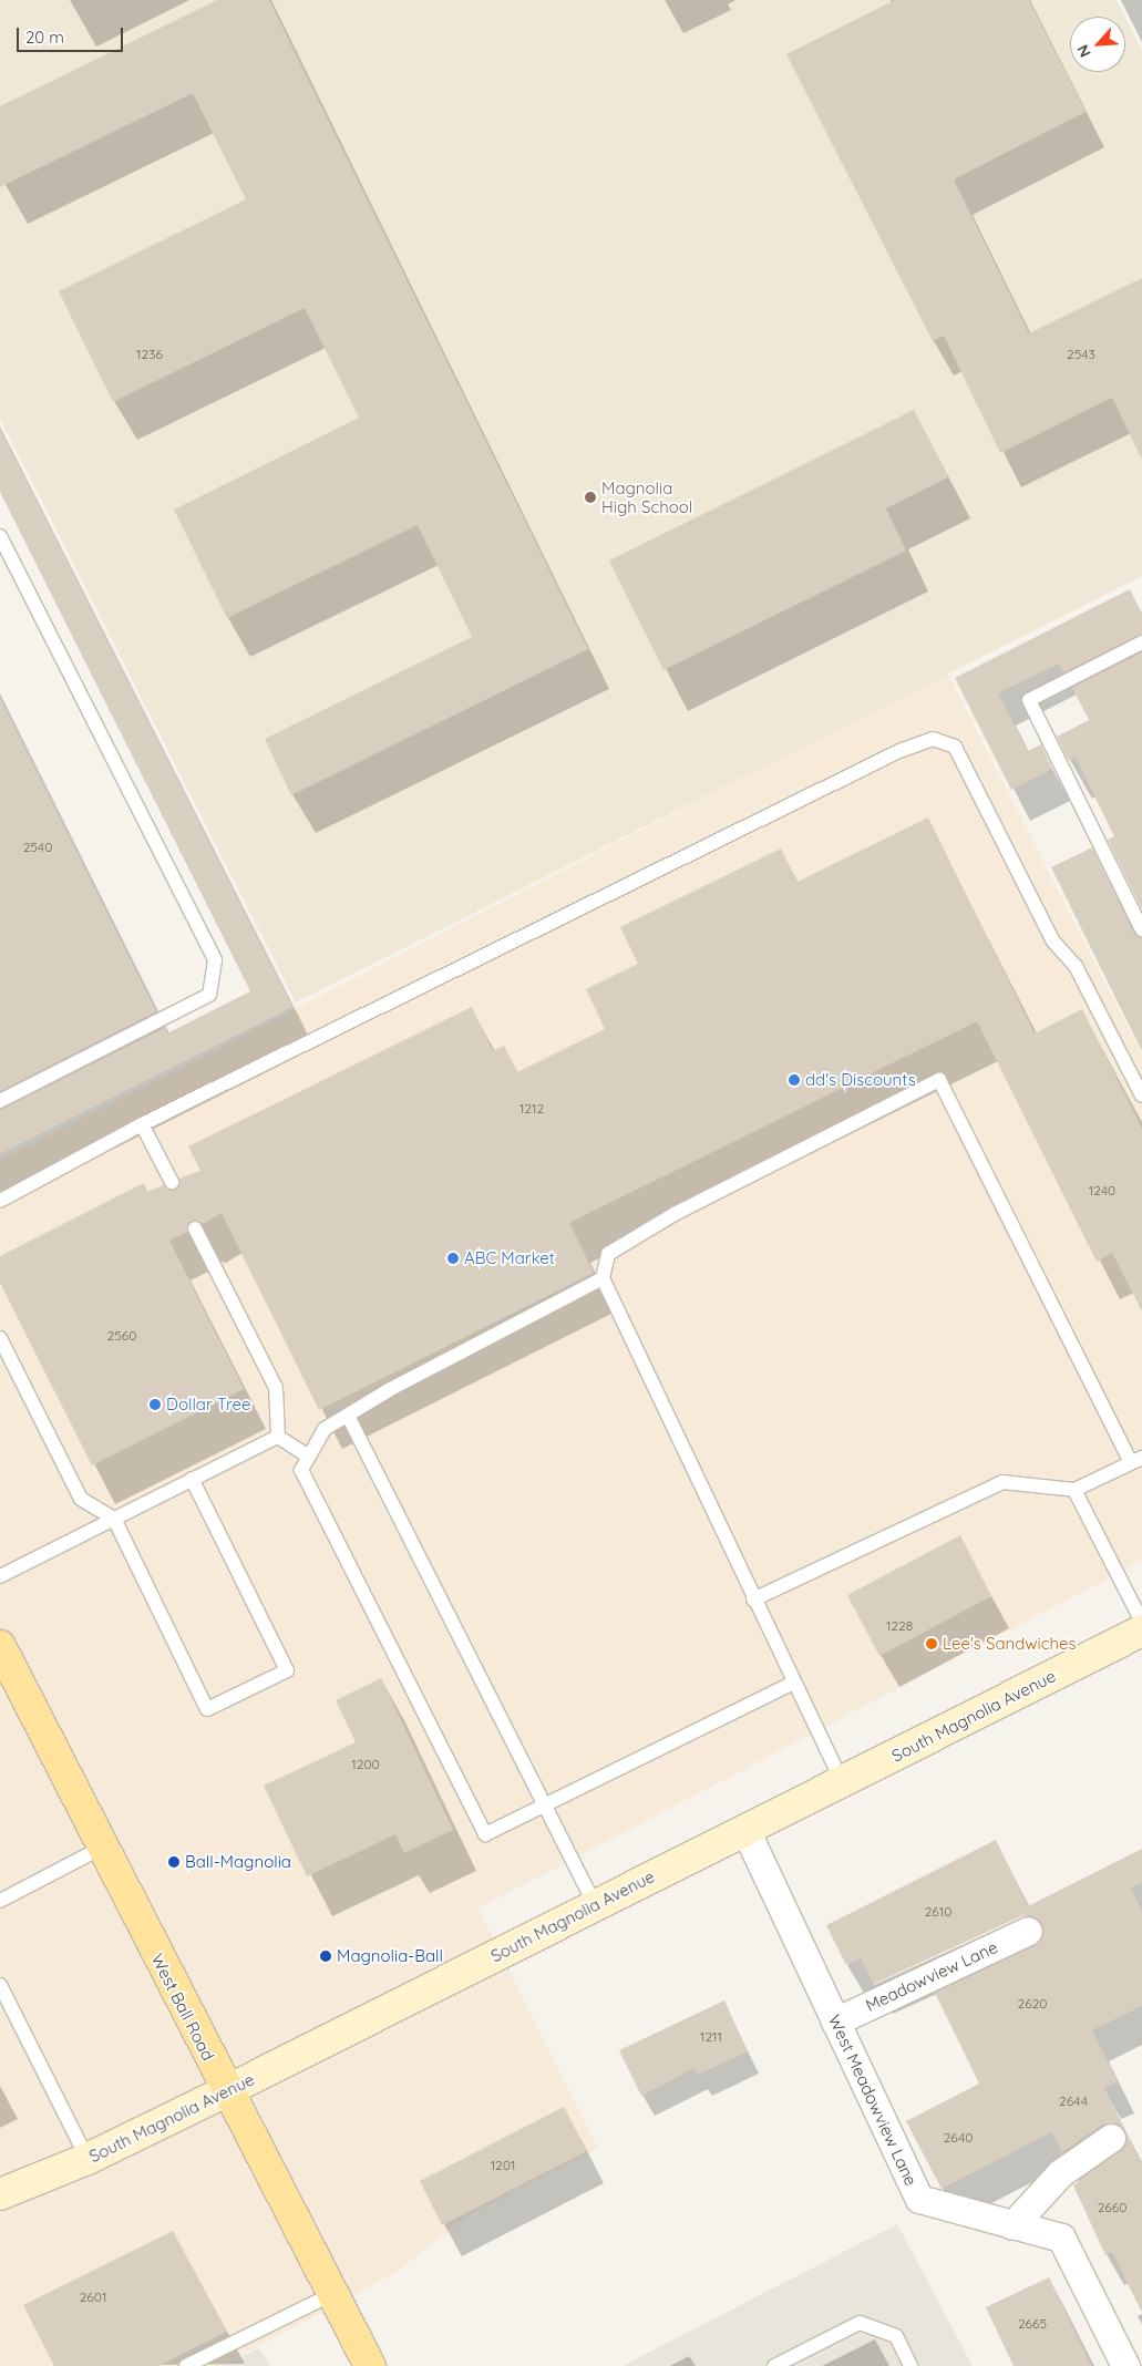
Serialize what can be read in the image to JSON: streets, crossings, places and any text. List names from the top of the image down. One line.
{"streets":{"main road":["South Magnolia Avenue","West Ball Road"],"street":["Meadowview Lane","West Meadowview Lane"]},"crossings":[["South Magnolia Avenue","West Ball Road"],["South Magnolia Avenue","West Meadowview Lane"],["Meadowview Lane","West Meadowview Lane"]],"places":["Magnolia High School","dd's Discounts","ABC Market","Dollar Tree","Lee's Sandwiches","Ball-Magnolia","Magnolia-Ball"],"house_numbers":["1236","2543","2540","1212","1240","2560","1228","1200","2610","2620","1211","2644","2640","1201","2660","2601","2665"],"scale_bar":"20 m","north":"bottom left"}
